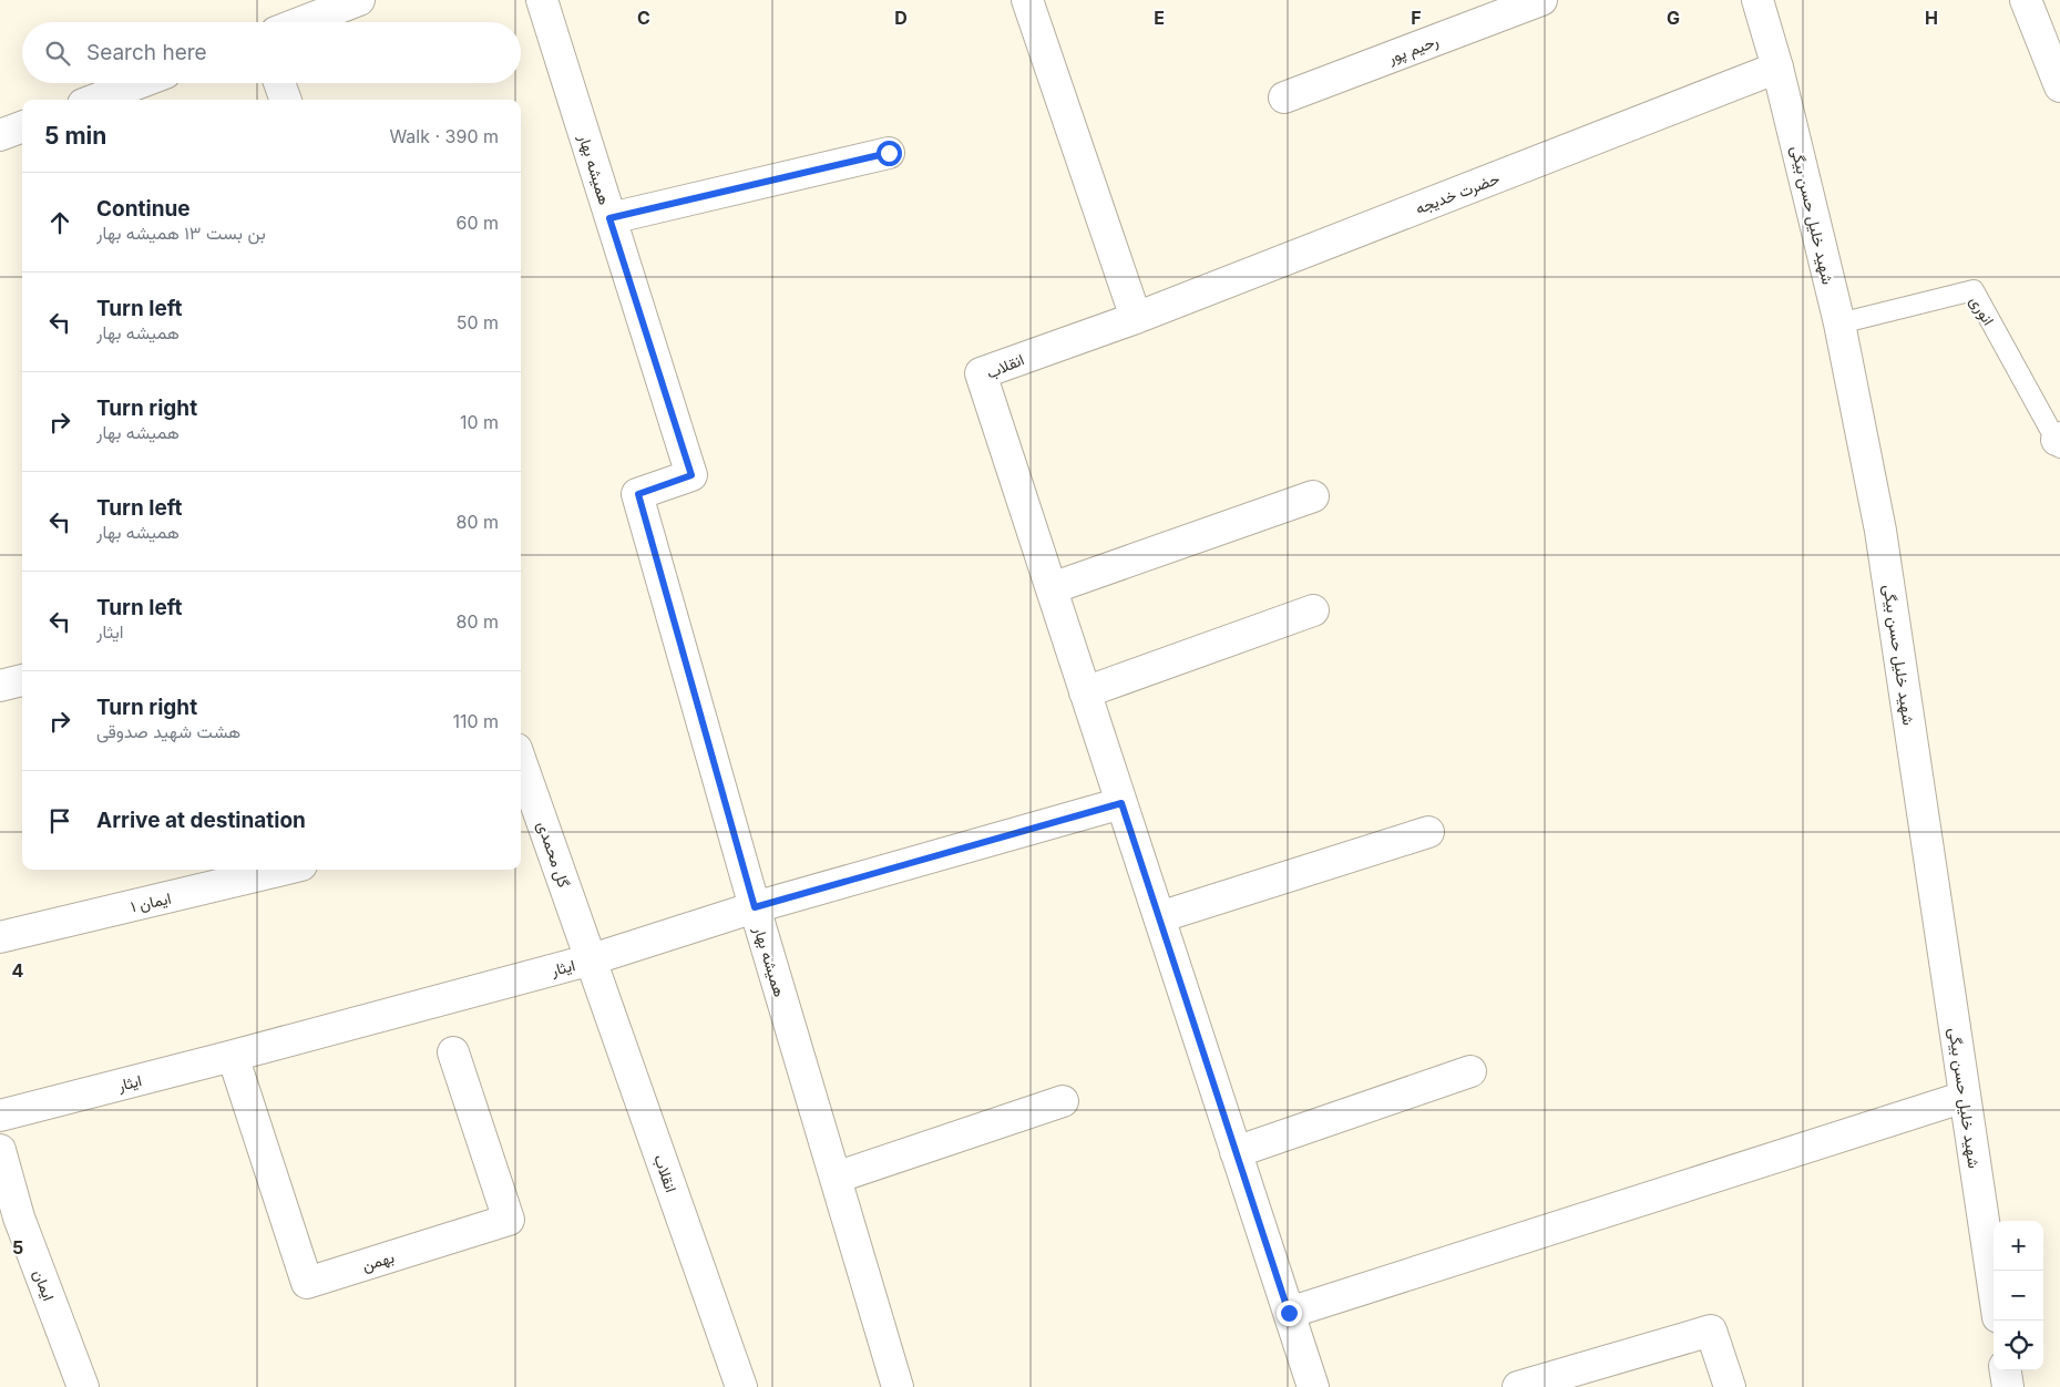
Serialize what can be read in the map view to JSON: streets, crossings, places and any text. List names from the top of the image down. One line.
{"streets":{"street":["رحیم پور","همیشه بهار","حضرت خدیجه","شهید خلیل حسن بیگی","انقلاب","گل محمدی","ایمان ۱","ایثار","بهمن","ایمان"],"lane":["انوری"]},"crossings":[["همیشه بهار","ایثار"],["حضرت خدیجه","شهید خلیل حسن بیگی"],["حضرت خدیجه","انقلاب"],["شهید خلیل حسن بیگی","انوری"],["انقلاب","گل محمدی"],["انقلاب","ایثار"],["گل محمدی","ایثار"],["ایثار","بهمن"]],"page":{"search":"Search here","heading":["5 min","Walk · 390 m"],"list":[["Continue","بن بست ۱۳ همیشه بهار","60 m"],["Turn left","همیشه بهار","50 m"],["Turn right","همیشه بهار","10 m"],["Turn left","همیشه بهار","80 m"],["Turn left","ایثار","80 m"],["Turn right","هشت شهید صدوقی","110 m"],"Arrive at destination"],"map_buttons":["+","−"]},"grid":{"columns":["C","D","E","F","G","H"],"rows":["4","5"]}}
